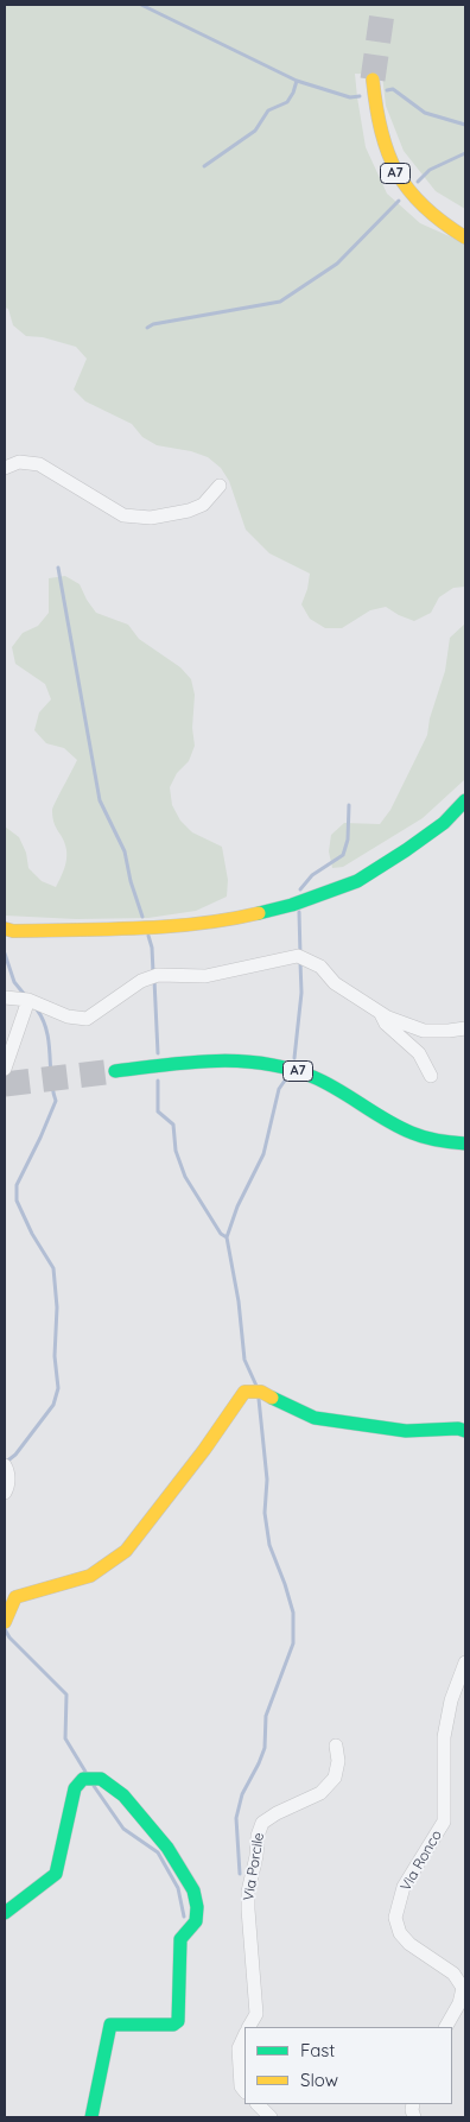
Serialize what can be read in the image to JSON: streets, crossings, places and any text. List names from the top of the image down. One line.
{"streets":{"main road":["A7"],"street":["Via Ronco","Via Porcile"]},"legend":["Fast","Slow"]}
